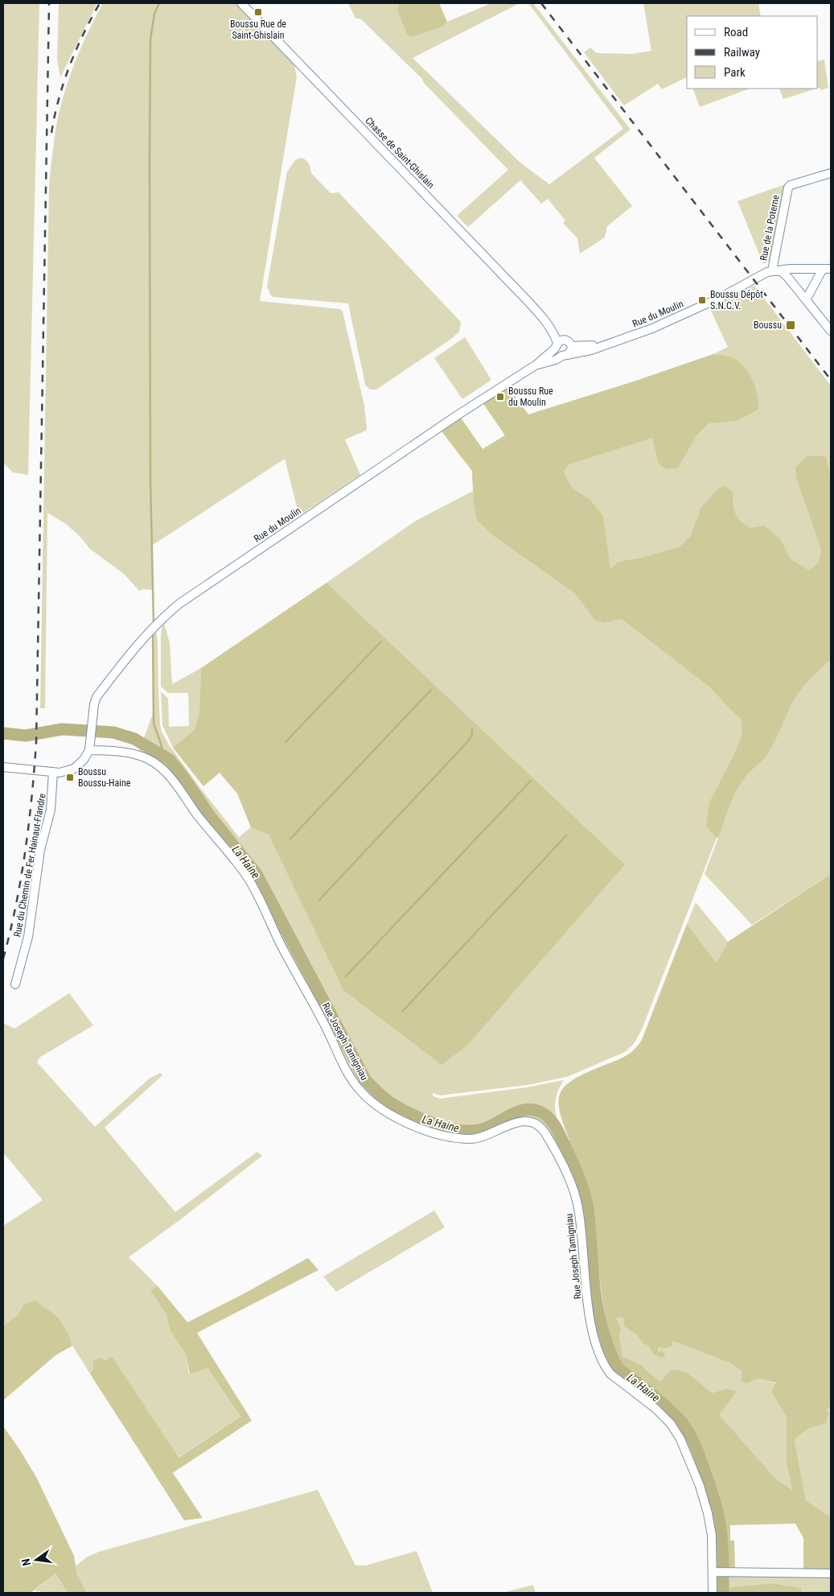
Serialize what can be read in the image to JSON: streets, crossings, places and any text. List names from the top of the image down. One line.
{"streets":{"street":["Chasse de Saint-Ghislain","Rue de la Poterne","Rue du Moulin","Rue du Chemin de Fer Hainaut-Flandre","Rue Joseph Tamigniau"]},"crossings":[["Chasse de Saint-Ghislain","Rue du Moulin"],["Rue de la Poterne","Rue du Moulin"],["Rue du Moulin","Rue Joseph Tamigniau"]],"water":["La Haine"],"places":{"transit":["Boussu Rue de Saint-Ghislain","Boussu Dépôt S.N.C.V.","Boussu","Boussu Rue du Moulin","Boussu Boussu-Haine"]},"legend":["Road","Railway","Park"],"north":"left"}
